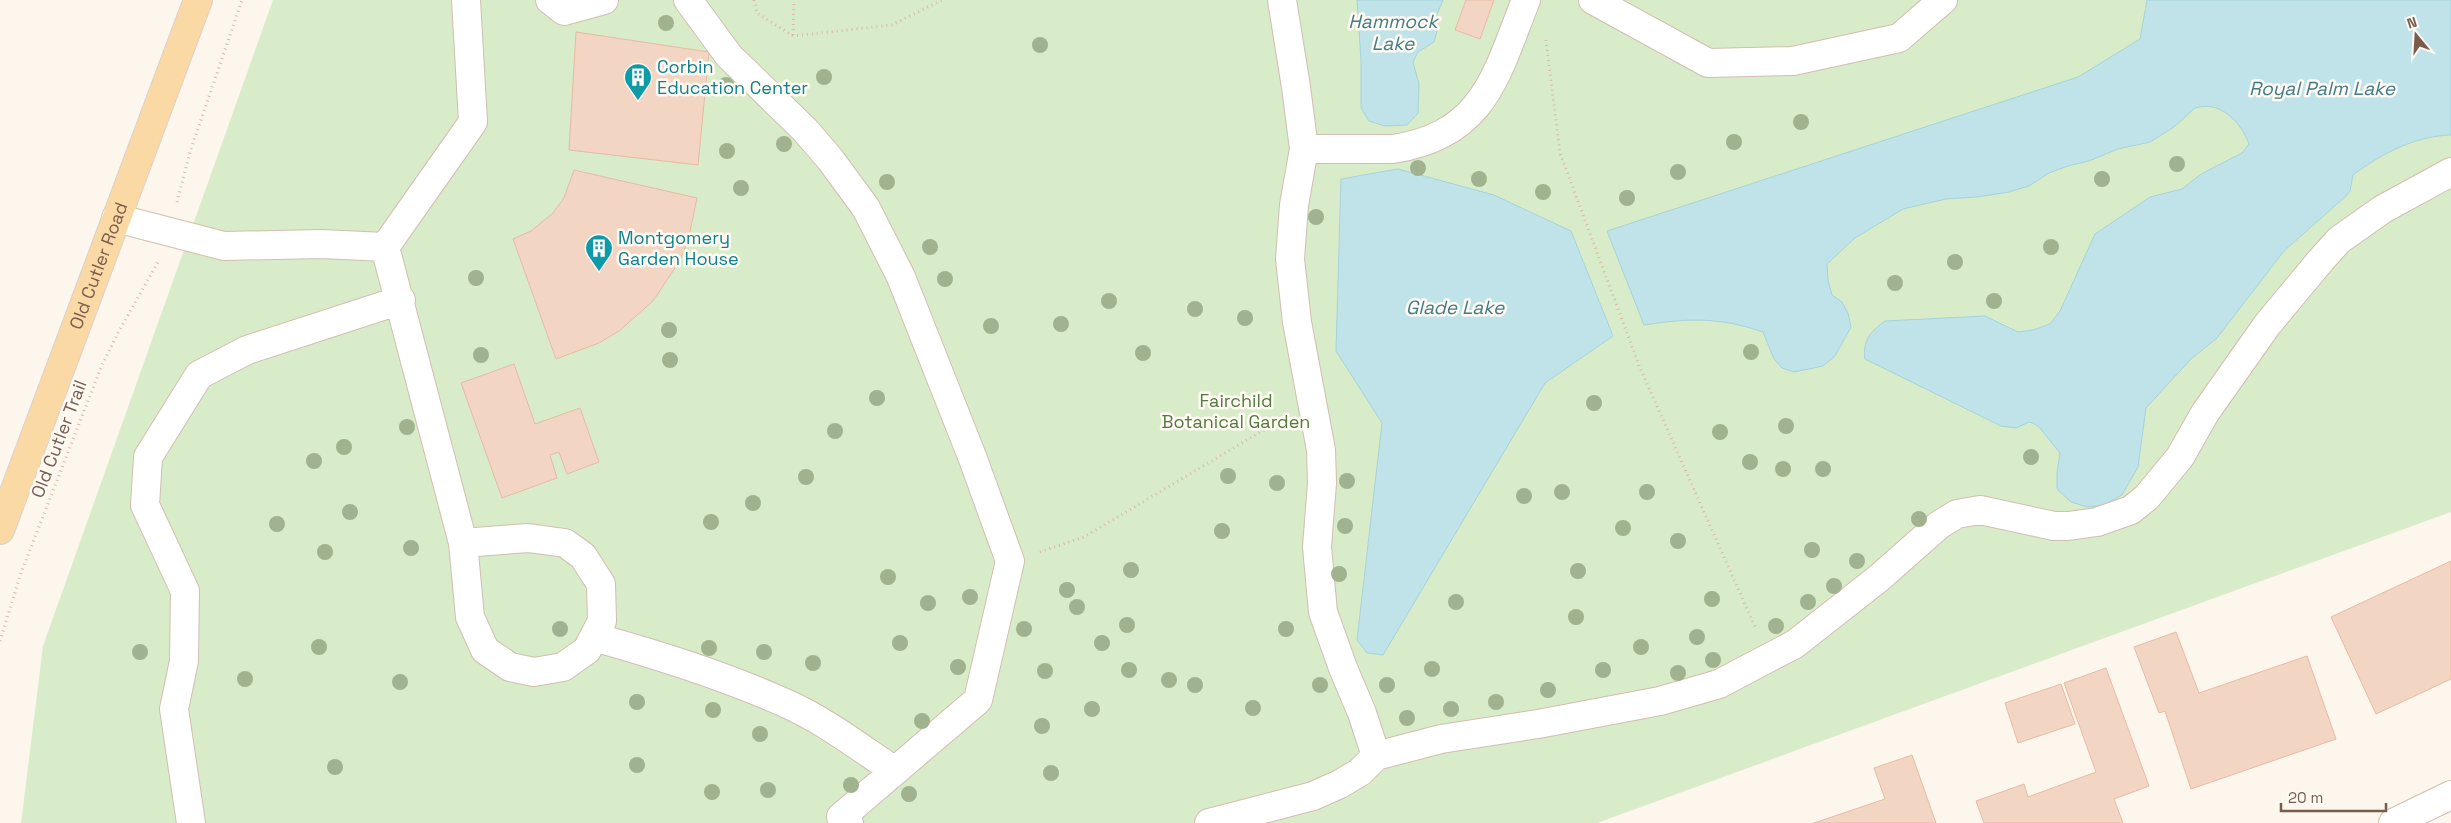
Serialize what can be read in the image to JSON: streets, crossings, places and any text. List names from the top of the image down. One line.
{"streets":{"main road":["Old Cutler Road"],"path":["Old Cutler Trail"]},"water":["Hammock Lake","Royal Palm Lake","Glade Lake"],"parks":["Fairchild Botanical Garden"],"places":{"building":["Corbin Education Center","Montgomery Garden House"]},"scale_bar":"20 m","north":"top"}
